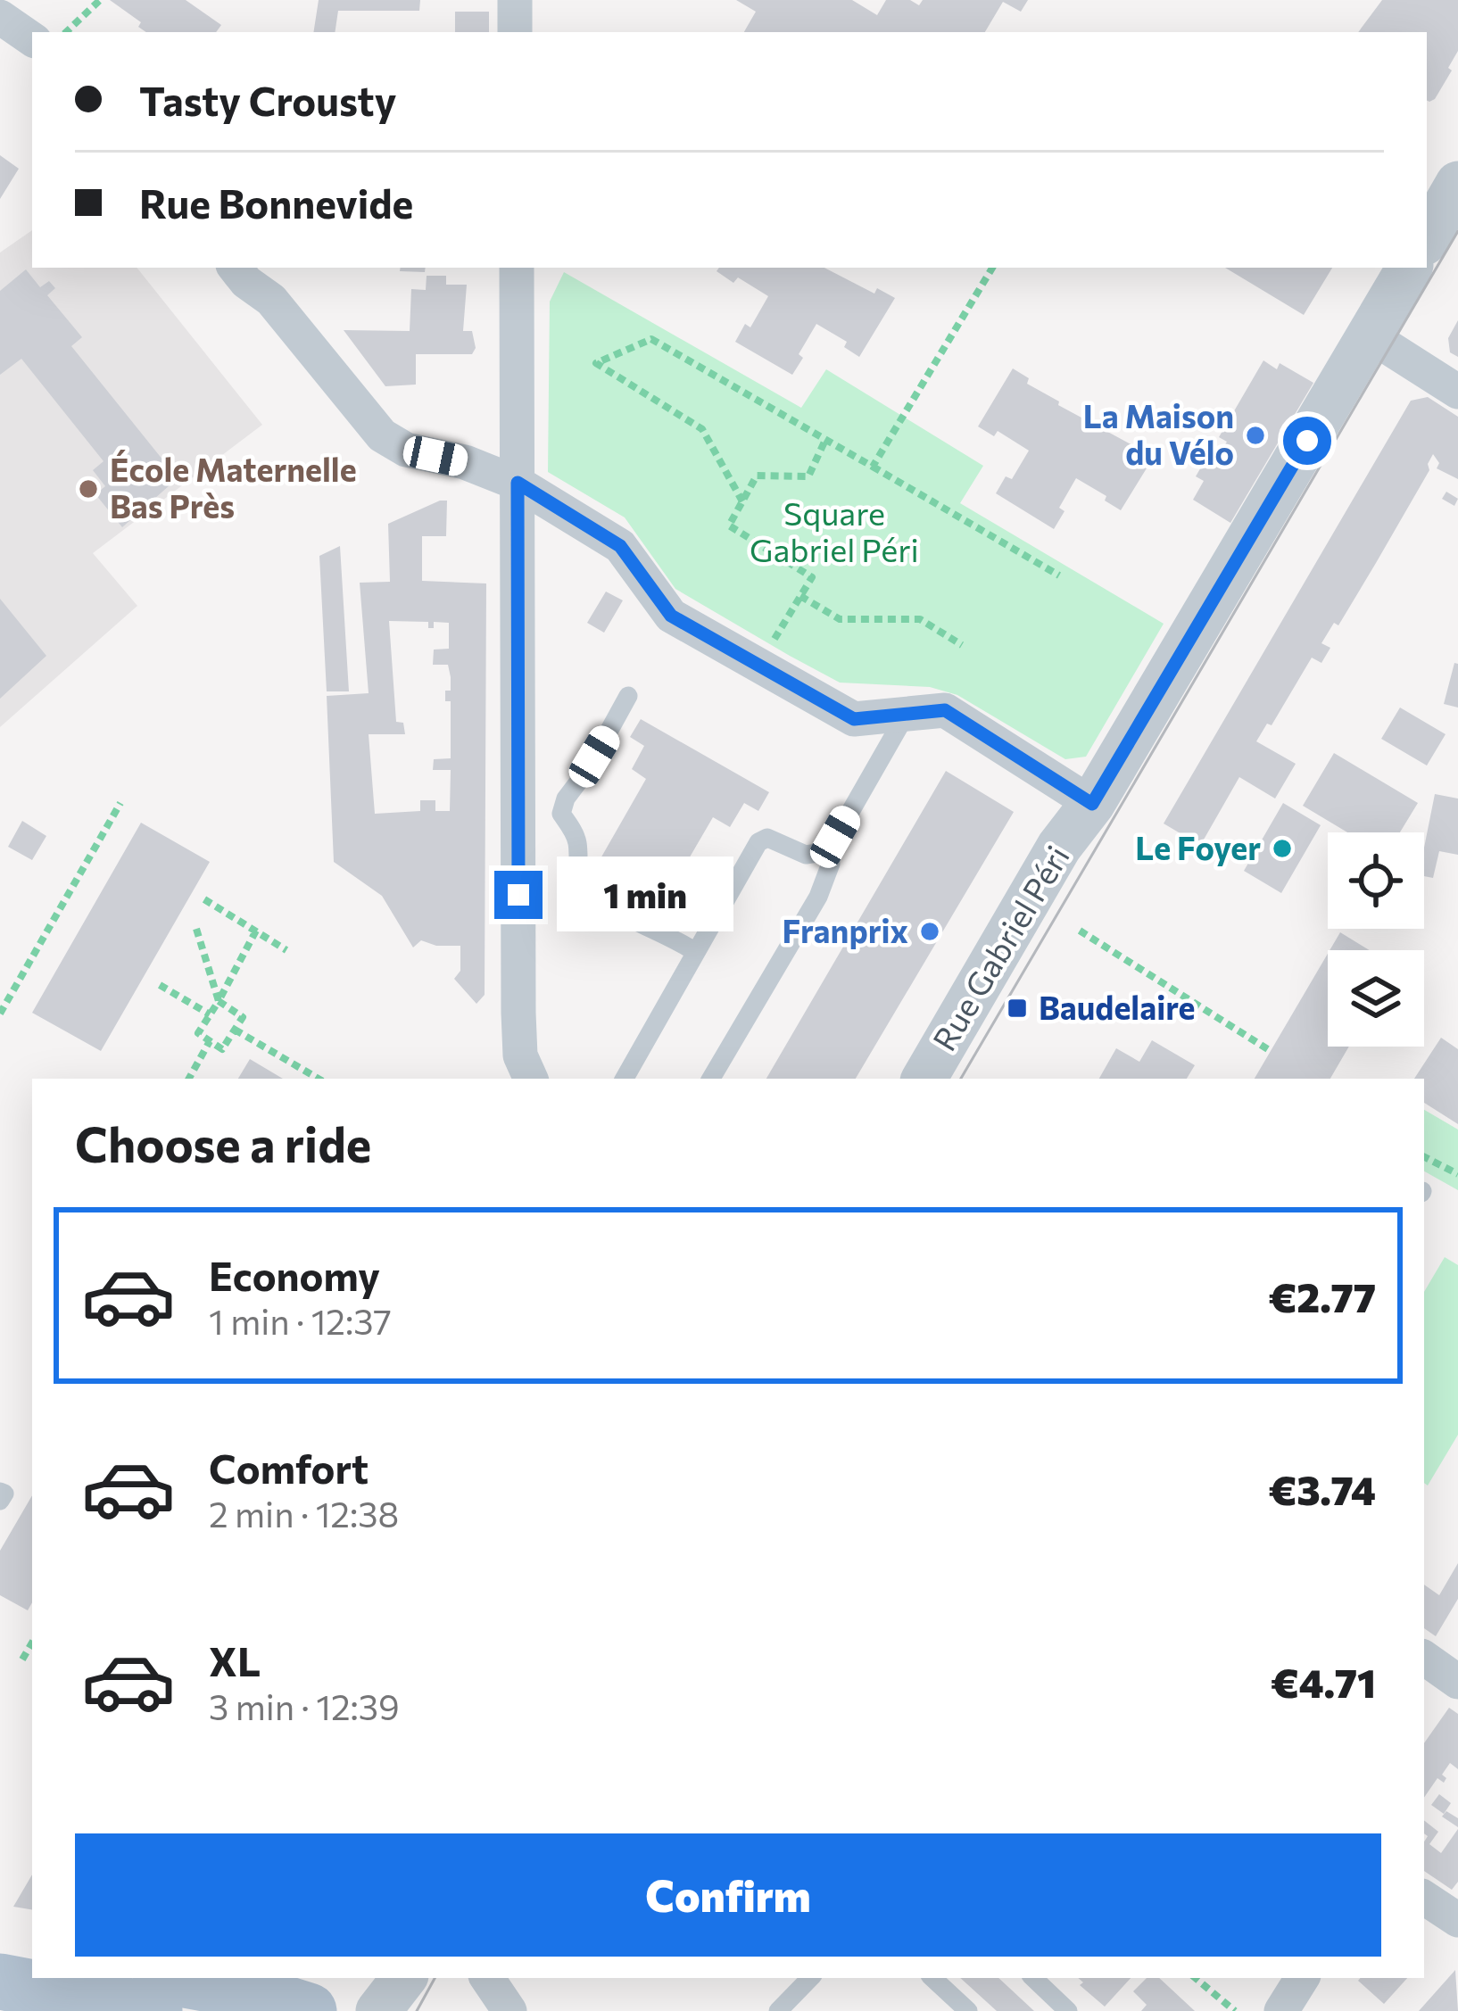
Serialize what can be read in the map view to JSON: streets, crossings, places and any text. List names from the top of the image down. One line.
{"streets":{"street":["Rue Gabriel Péri"]},"parks":["Square Gabriel Péri"],"places":{"other":["La Maison du Vélo","École Maternelle Bas Près","Le Foyer","Franprix"],"transit":["Baudelaire"]},"page":{"banner":["Tasty Crousty","Rue Bonnevide"],"bubble":"1 min","heading":"Choose a ride","list":[{"name":"Economy","note":"1 min · 12:37","value":"€2.77"},{"name":"Comfort","note":"2 min · 12:38","value":"€3.74"},{"name":"XL","note":"3 min · 12:39","value":"€4.71"}],"buttons":"Confirm"}}
